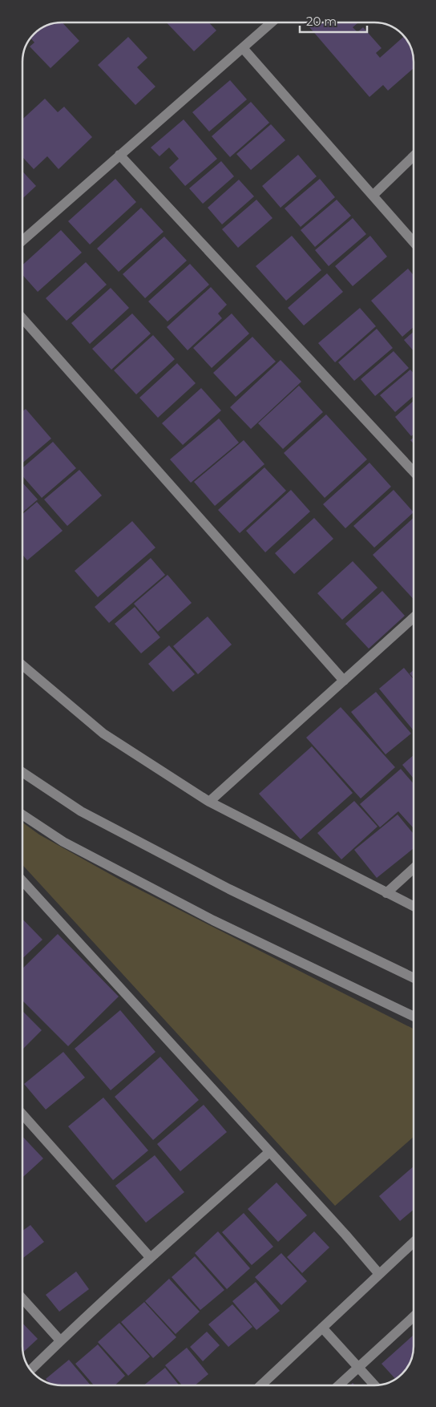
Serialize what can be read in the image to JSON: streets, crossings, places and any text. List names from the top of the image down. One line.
{"scale_bar":"20 m"}
